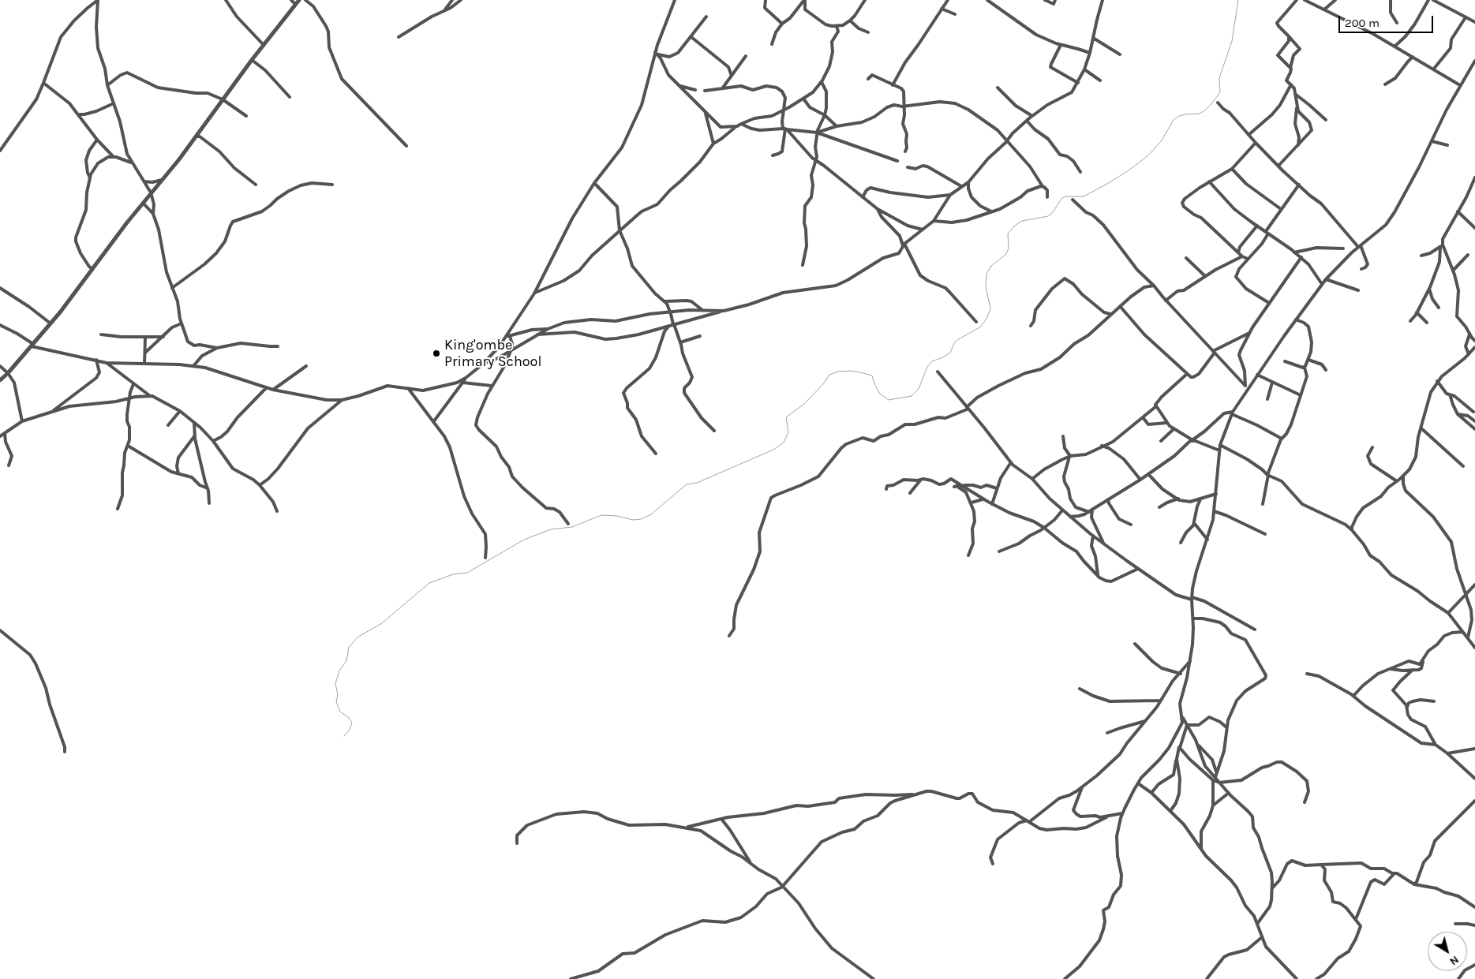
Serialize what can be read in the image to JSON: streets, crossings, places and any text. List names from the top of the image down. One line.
{"places":["King'ombe Primary School"],"scale_bar":"200 m","north":"bottom right"}
